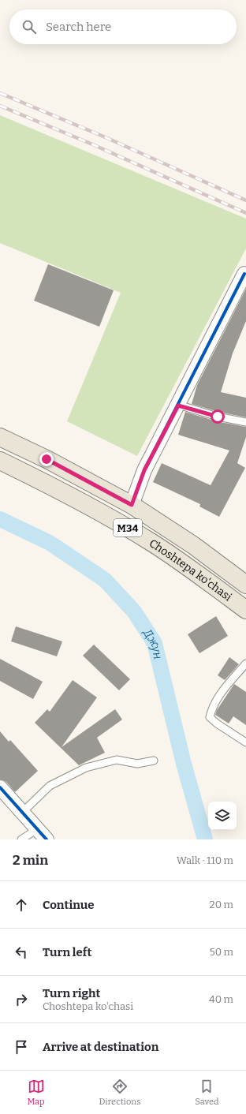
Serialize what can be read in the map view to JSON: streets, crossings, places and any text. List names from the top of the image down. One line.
{"streets":{"main road":["M34","Choshtepa ko'chasi"]},"water":["Джун"],"page":{"search":"Search here","heading":["2 min","Walk · 110 m"],"list":[["Continue","20 m"],["Turn left","50 m"],["Turn right","Choshtepa ko'chasi","40 m"],"Arrive at destination"],"nav":["Map","Directions","Saved"]}}
